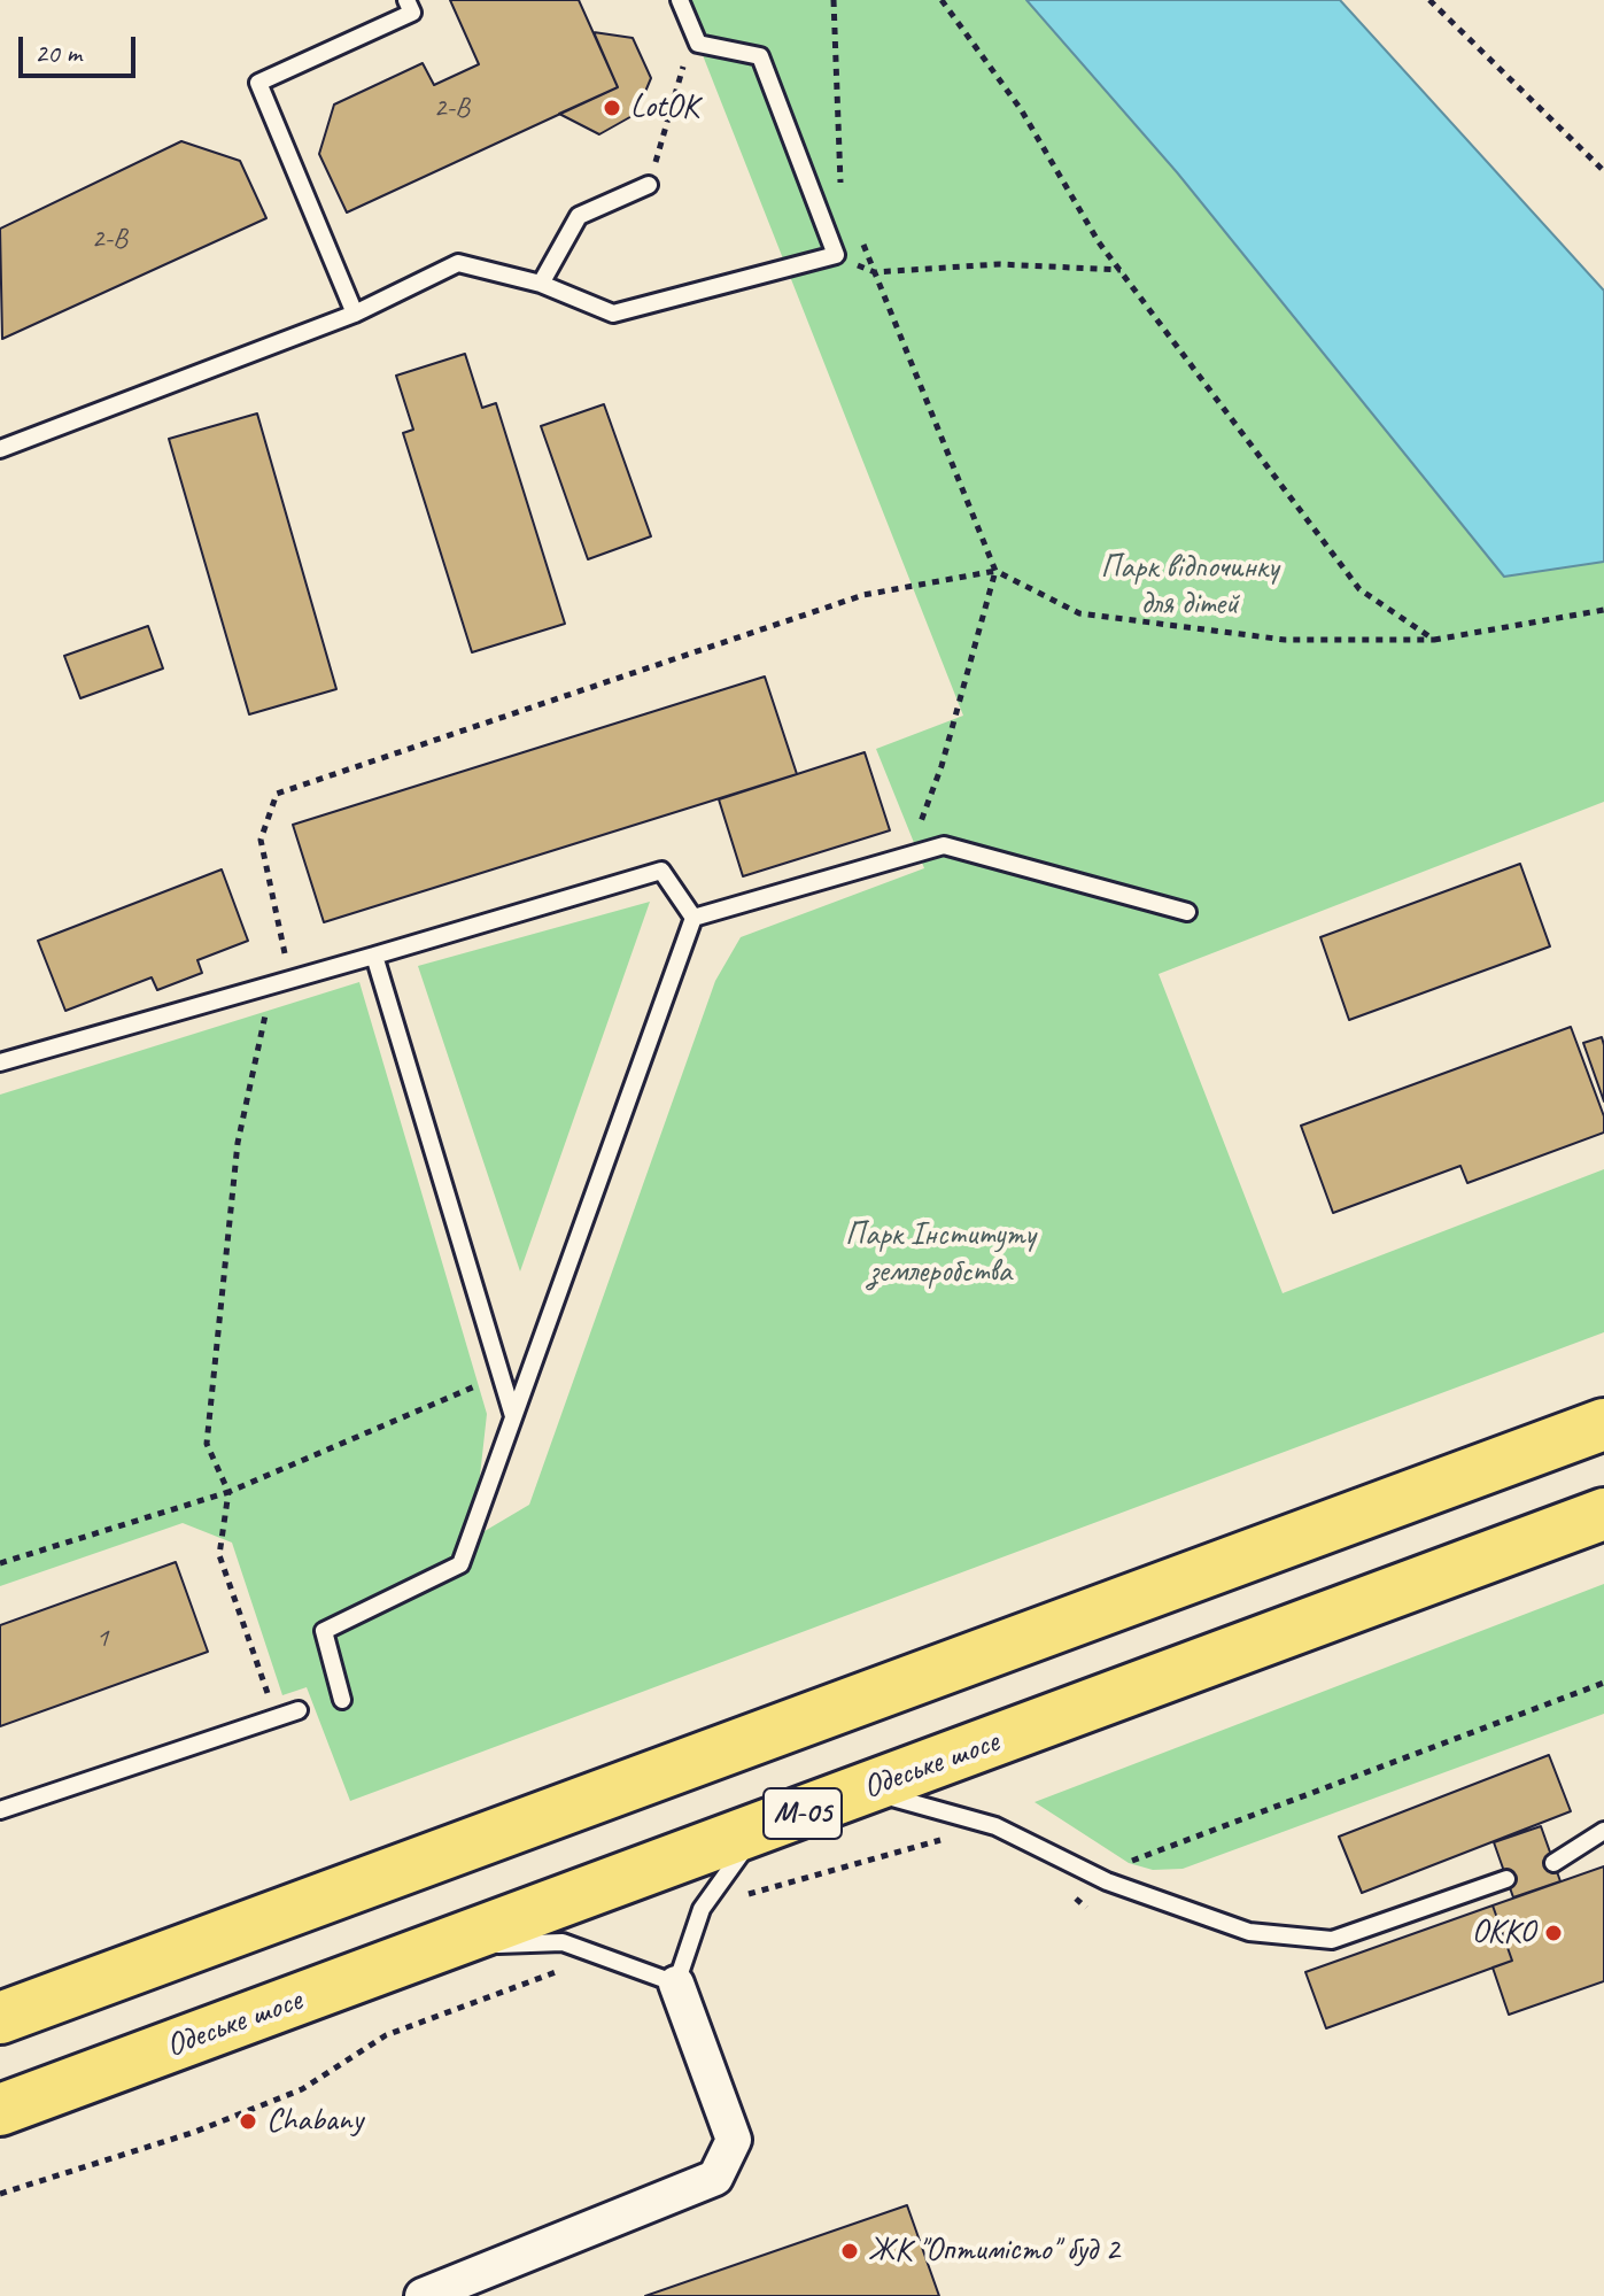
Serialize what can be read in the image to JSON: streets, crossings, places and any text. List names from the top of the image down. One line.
{"streets":{"highway":["Одеське шосе","М-05"]},"parks":["Парк відпочинку для дітей","Парк Інституту землеробства"],"places":["LotOK","OKKO","Chabany","ЖК \"Оптимісто\" буд 2"],"house_numbers":["2-В","2-В","1"],"scale_bar":"20 m"}
